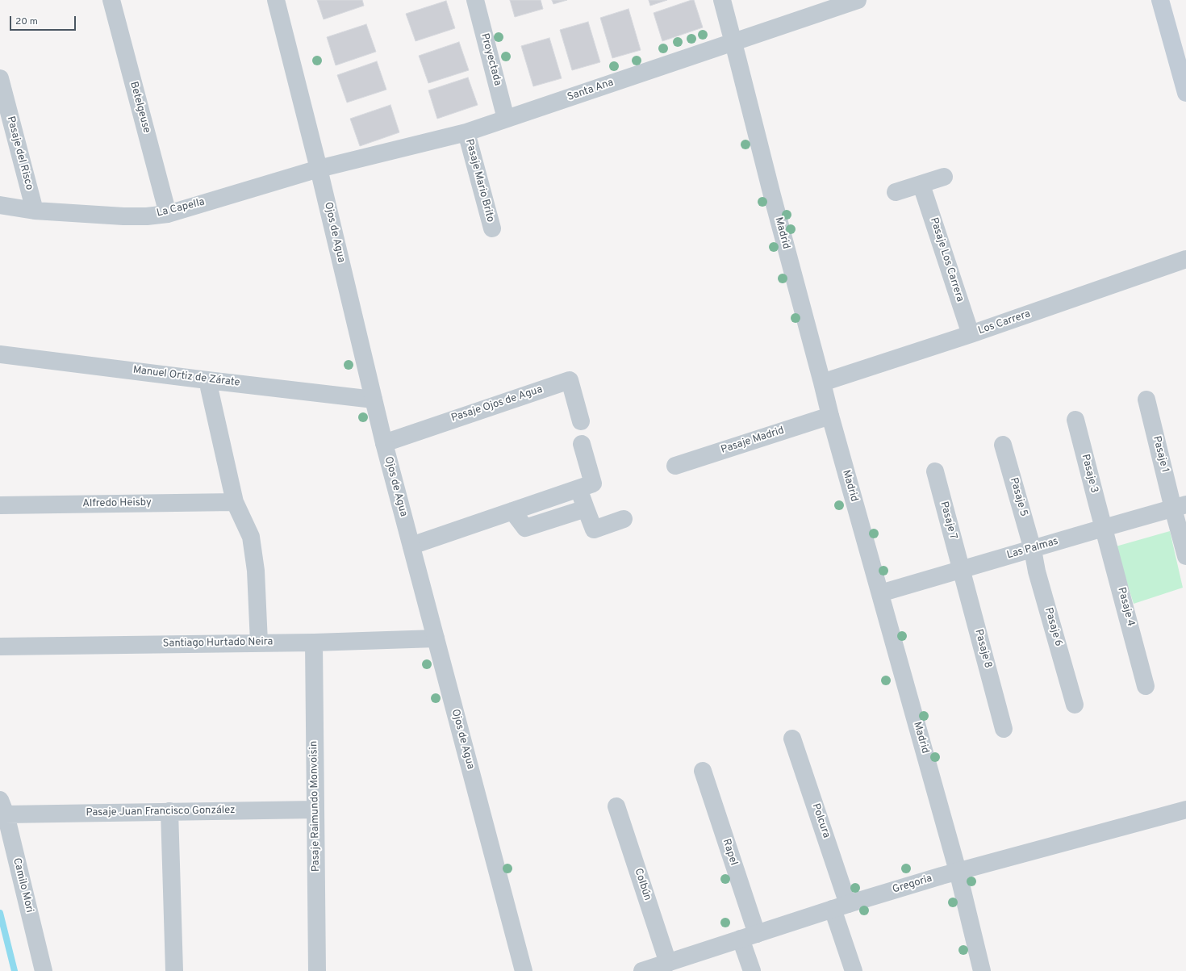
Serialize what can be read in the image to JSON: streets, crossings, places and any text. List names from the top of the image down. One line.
{"streets":{"street":["Proyectada","Santa Ana","Betelgeuse","Pasaje del Risco","Pasaje Mario Brito","La Capella","Ojos de Agua","Madrid","Pasaje Los Carrera","Los Carrera","Manuel Ortiz de Zárate","Pasaje Ojos de Agua","Pasaje Madrid","Pasaje 1","Pasaje 3","Pasaje 5","Alfredo Heisby","Pasaje 7","Las Palmas","Pasaje 4","Pasaje 6","Santiago Hurtado Neira","Pasaje 8","Pasaje Raimundo Monvoisin","Pasaje Juan Francisco González","Polcura","Rapel","Colbún","Gregoria","Camilo Mori"]},"crossings":[["Proyectada","Santa Ana"],["Santa Ana","Pasaje Mario Brito"],["Santa Ana","La Capella"],["Santa Ana","Ojos de Agua"],["Santa Ana","Madrid"],["Betelgeuse","La Capella"],["Pasaje del Risco","La Capella"],["La Capella","Ojos de Agua"],["Ojos de Agua","Manuel Ortiz de Zárate"],["Ojos de Agua","Pasaje Ojos de Agua"],["Ojos de Agua","Santiago Hurtado Neira"],["Madrid","Los Carrera"],["Madrid","Pasaje Madrid"],["Madrid","Las Palmas"],["Madrid","Gregoria"],["Pasaje Los Carrera","Los Carrera"],["Pasaje 1","Las Palmas"],["Pasaje 3","Las Palmas"],["Pasaje 3","Pasaje 4"],["Pasaje 5","Las Palmas"],["Pasaje 5","Pasaje 6"],["Pasaje 7","Las Palmas"],["Pasaje 7","Pasaje 8"],["Las Palmas","Pasaje 4"],["Las Palmas","Pasaje 6"],["Las Palmas","Pasaje 8"],["Santiago Hurtado Neira","Pasaje Raimundo Monvoisin"],["Pasaje Raimundo Monvoisin","Pasaje Juan Francisco González"],["Pasaje Juan Francisco González","Camilo Mori"],["Polcura","Gregoria"],["Rapel","Gregoria"],["Colbún","Gregoria"]],"scale_bar":"20 m"}
